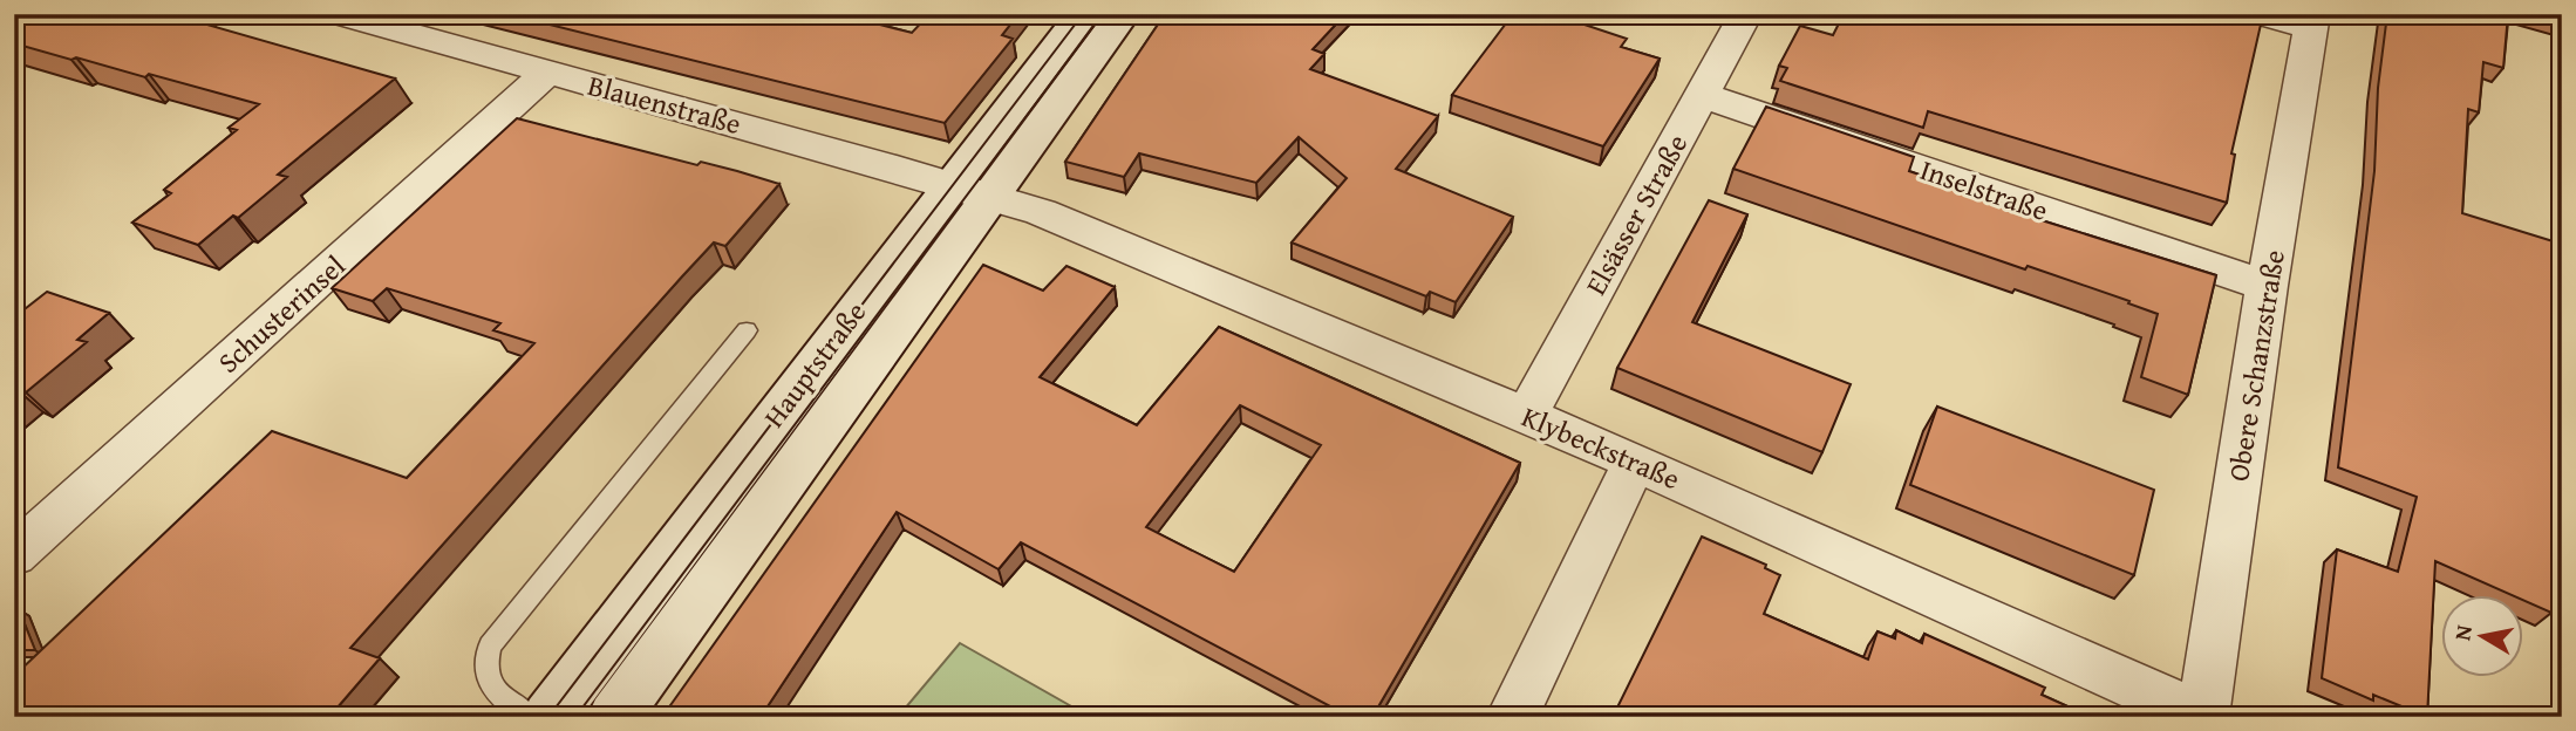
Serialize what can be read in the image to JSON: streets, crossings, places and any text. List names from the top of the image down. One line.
{"streets":{"main road":["Hauptstraße"],"street":["Blauenstraße","Inselstraße","Elsässer Straße","Schusterinsel","Obere Schanzstraße","Klybeckstraße"]},"crossings":[["Blauenstraße","Schusterinsel"],["Blauenstraße","Hauptstraße"],["Blauenstraße","Klybeckstraße"],["Inselstraße","Elsässer Straße"],["Inselstraße","Obere Schanzstraße"],["Elsässer Straße","Klybeckstraße"],["Hauptstraße","Klybeckstraße"],["Obere Schanzstraße","Klybeckstraße"]],"north":"left"}
